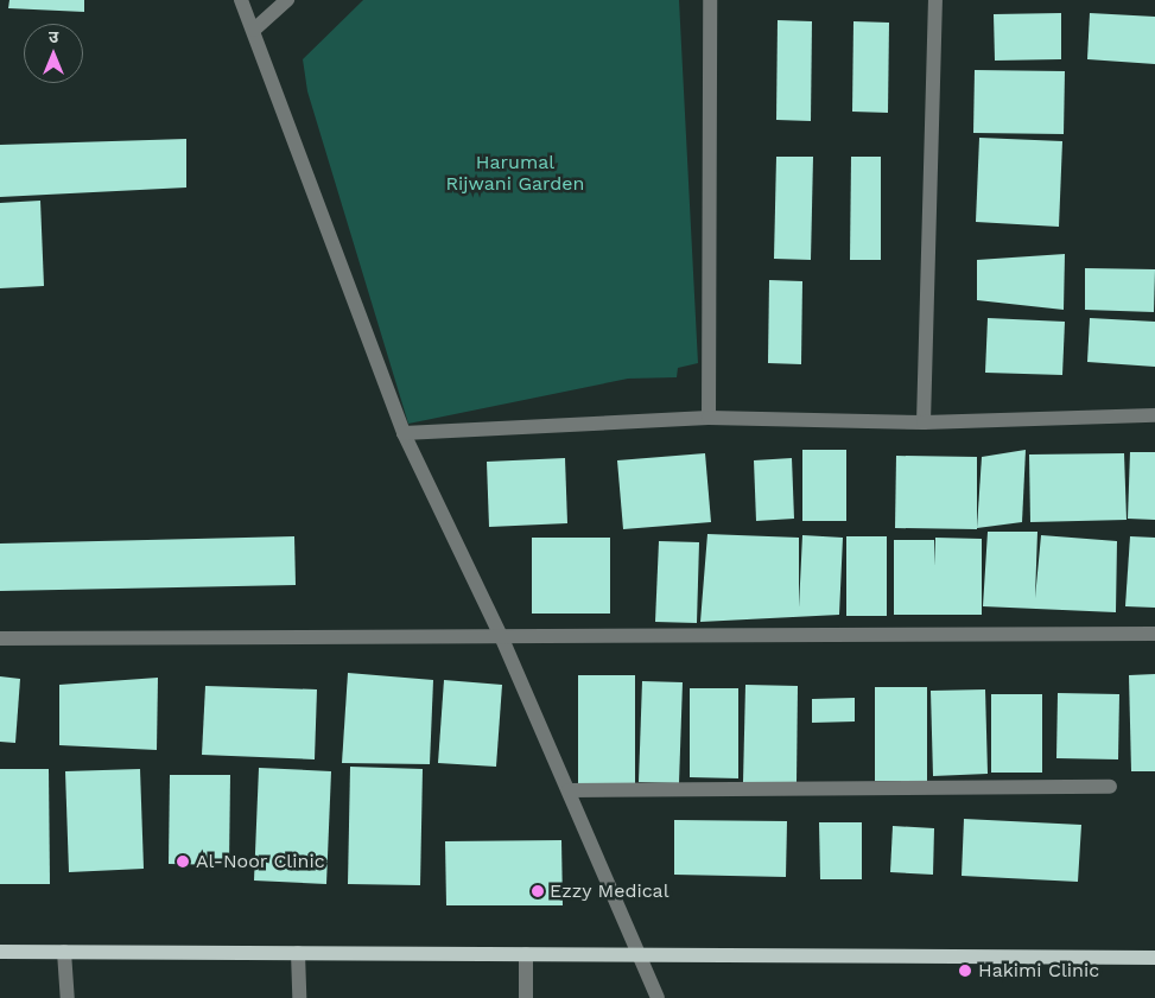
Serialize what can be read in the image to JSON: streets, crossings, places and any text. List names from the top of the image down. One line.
{"parks":["Harumal Rijwani Garden"],"places":["Al-Noor Clinic","Ezzy Medical","Hakimi Clinic"],"north":"top"}
